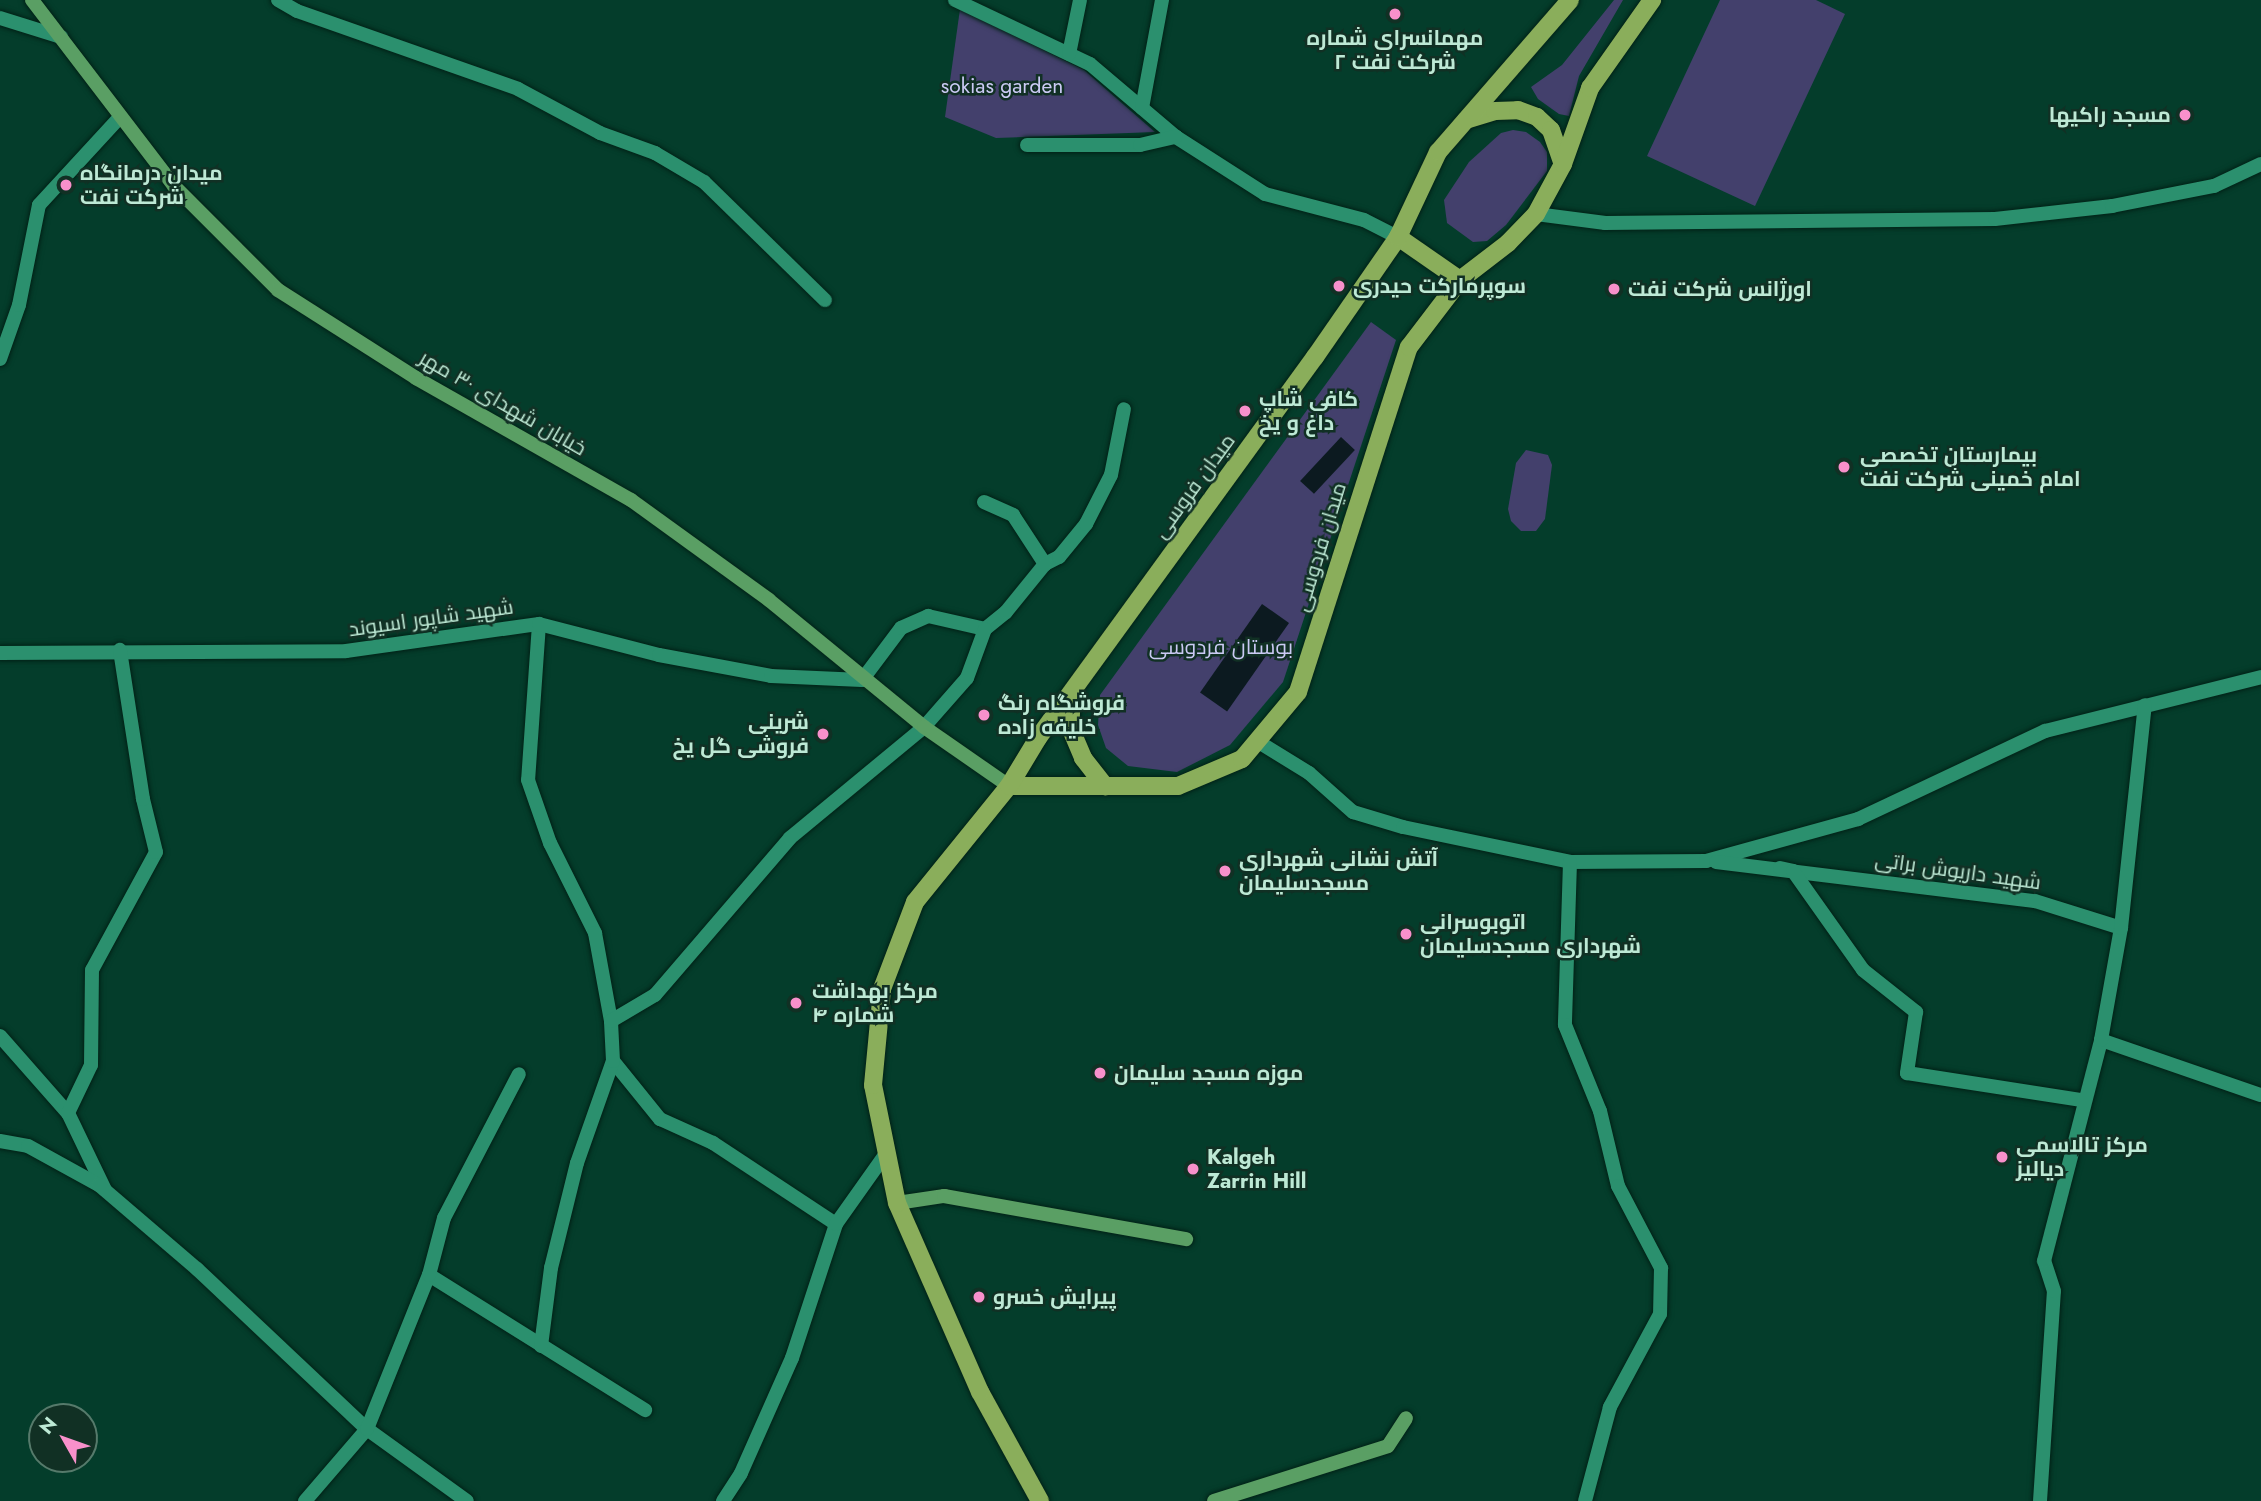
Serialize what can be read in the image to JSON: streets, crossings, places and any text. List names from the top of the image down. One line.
{"streets":{"main road":["خیابان شهدای ۳۰ مهر","میدان فروسی","میدان فردوسی"],"street":["شهید شاپور اسیوند","شهید داریوش براتی"]},"crossings":[["خیابان شهدای ۳۰ مهر","میدان فروسی"],["خیابان شهدای ۳۰ مهر","میدان فردوسی"],["خیابان شهدای ۳۰ مهر","شهید شاپور اسیوند"],["میدان فروسی","میدان فردوسی"]],"parks":["sokias garden","بوستان فردوسی"],"places":["مهمانسرای شماره ۲ شرکت نفت","مسجد راکیها","میدان درمانگاه شرکت نفت","سوپرمارکت حیدری","اورژانس شرکت نفت","کافی شاپ داغ و یخ","بیمارستان تخصصی امام خمینی شرکت نفت","فروشگاه رنگ خلیفه زاده","شرینی فروشی گل یخ","آتش نشانی شهرداری مسجدسلیمان","اتوبوسرانی شهرداری مسجدسلیمان","مرکز بهداشت شماره ۴","موزه مسجد سلیمان","مرکز تالاسمی دیالیز","Kalgeh Zarrin Hill","پیرایش خسرو"],"north":"top left"}
